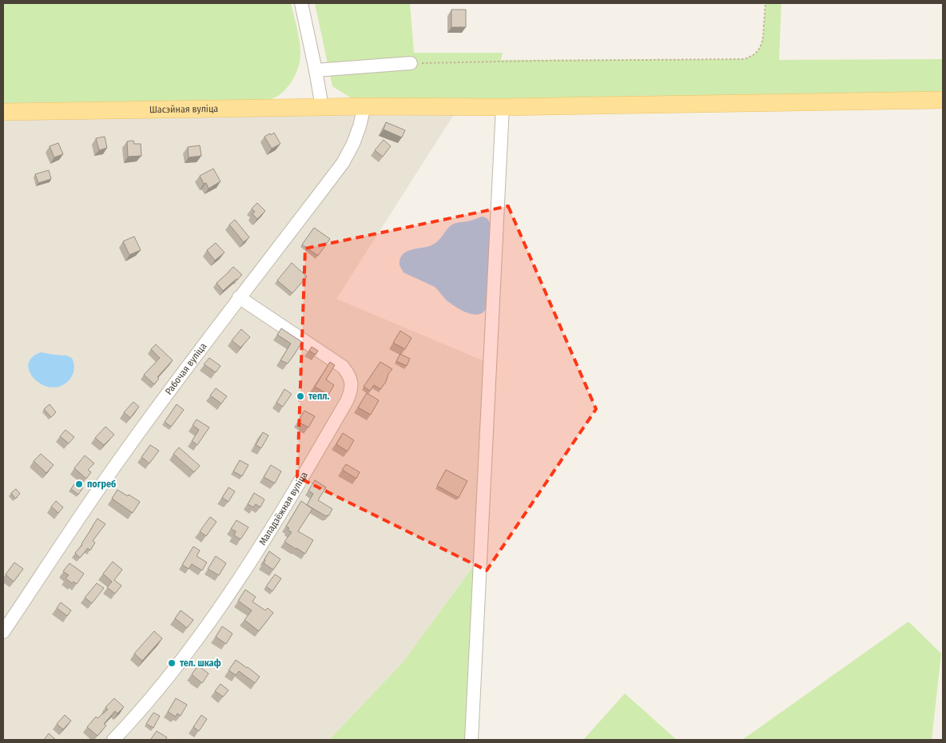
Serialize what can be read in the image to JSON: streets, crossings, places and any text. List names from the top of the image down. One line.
{"streets":{"main road":["Шасэйная вуліца"],"street":["Рабочая вуліца","Маладзёжная вуліца"]},"crossings":[["Шасэйная вуліца","Рабочая вуліца"],["Рабочая вуліца","Маладзёжная вуліца"]],"places":["тепл.","погреб","тел. шкаф"]}
